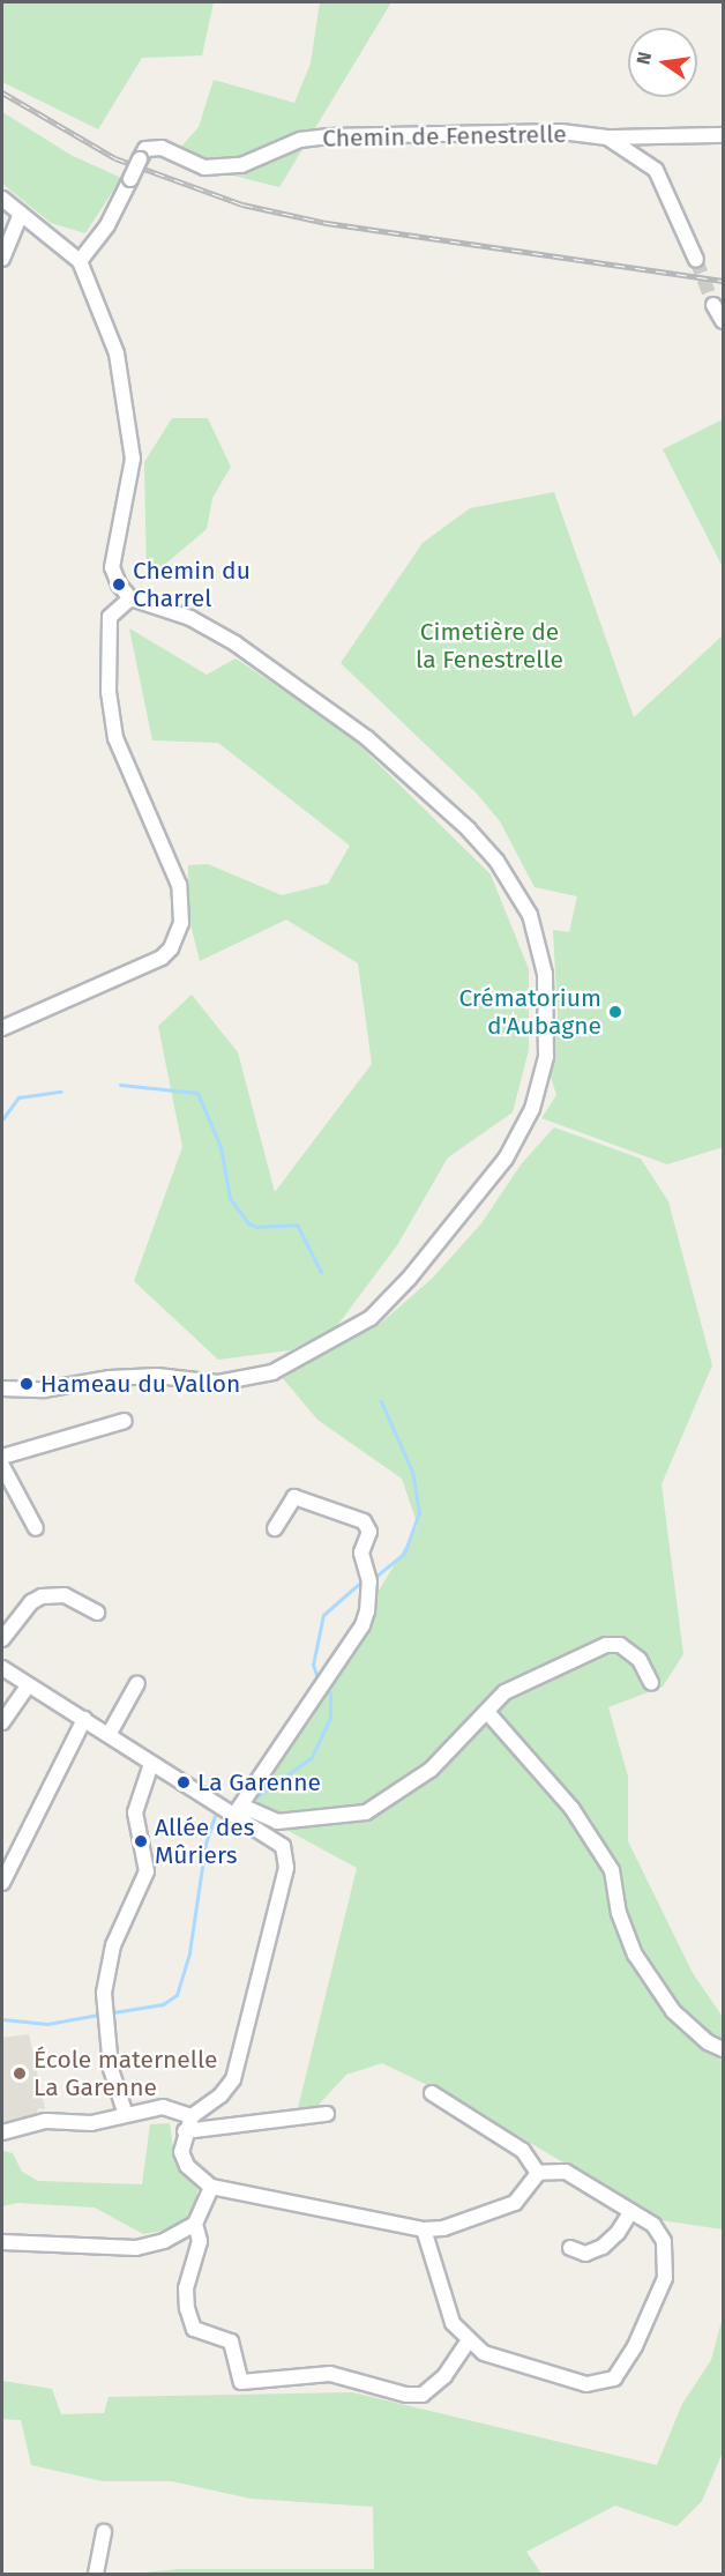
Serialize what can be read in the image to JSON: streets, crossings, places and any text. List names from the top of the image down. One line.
{"streets":{"street":["Chemin de Fenestrelle"]},"parks":["Cimetière de la Fenestrelle"],"places":["Chemin du Charrel","Crématorium d'Aubagne","Hameau du Vallon","La Garenne","Allée des Mûriers","École maternelle La Garenne"],"north":"left"}
